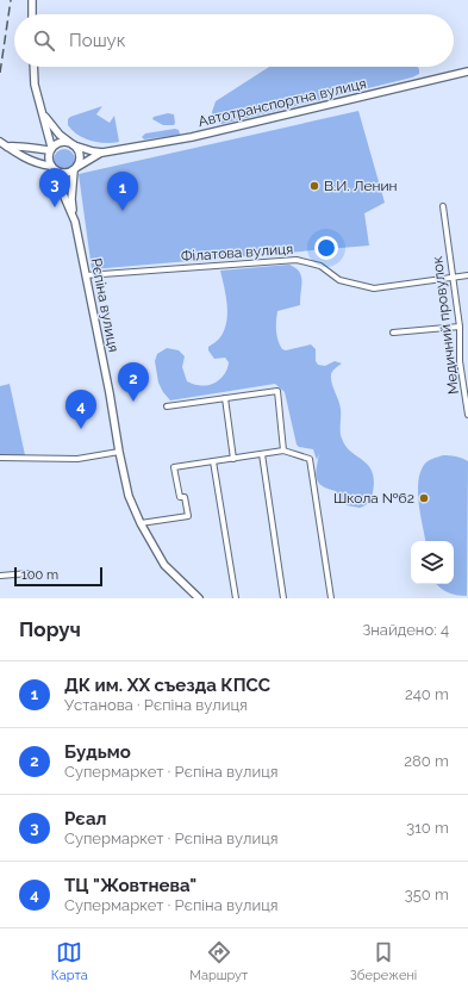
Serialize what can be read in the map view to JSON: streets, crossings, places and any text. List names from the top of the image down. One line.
{"streets":{"street":["Автотранспортна вулиця","Філатова вулиця","Рєпіна вулиця","Медичний провулок"]},"crossings":[["Філатова вулиця","Рєпіна вулиця"],["Філатова вулиця","Медичний провулок"]],"places":["В.И. Ленин","Школа №62"],"scale_bar":"100 m","page":{"search":"Пошук","pins":["3","1","2","4"],"scale":"100 m","heading":["Поруч","Знайдено: 4"],"list":[{"mark":"1","name":"ДК им. XX съезда КПСС","note":"Установа · Рєпіна вулиця","value":"240 m"},{"mark":"2","name":"Будьмо","note":"Супермаркет · Рєпіна вулиця","value":"280 m"},{"mark":"3","name":"Рєал","note":"Супермаркет · Рєпіна вулиця","value":"310 m"},{"mark":"4","name":"ТЦ \"Жовтнева\"","note":"Супермаркет · Рєпіна вулиця","value":"350 m"}],"nav":["Карта","Маршрут","Збережені"]}}
